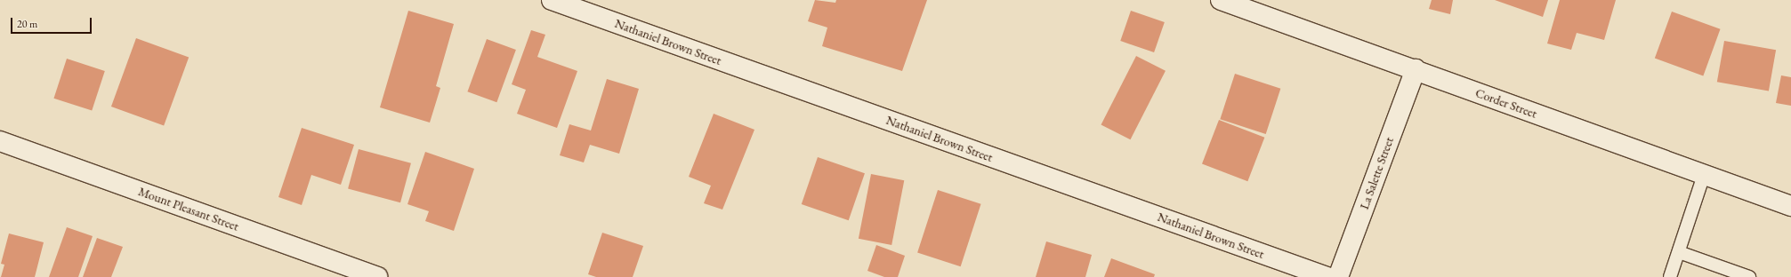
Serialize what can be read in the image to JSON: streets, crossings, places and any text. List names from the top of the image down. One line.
{"streets":{"street":["Nathaniel Brown Street","Corder Street","La Salette Street","Mount Pleasant Street"]},"crossings":[["Corder Street","La Salette Street"]],"scale_bar":"20 m"}
